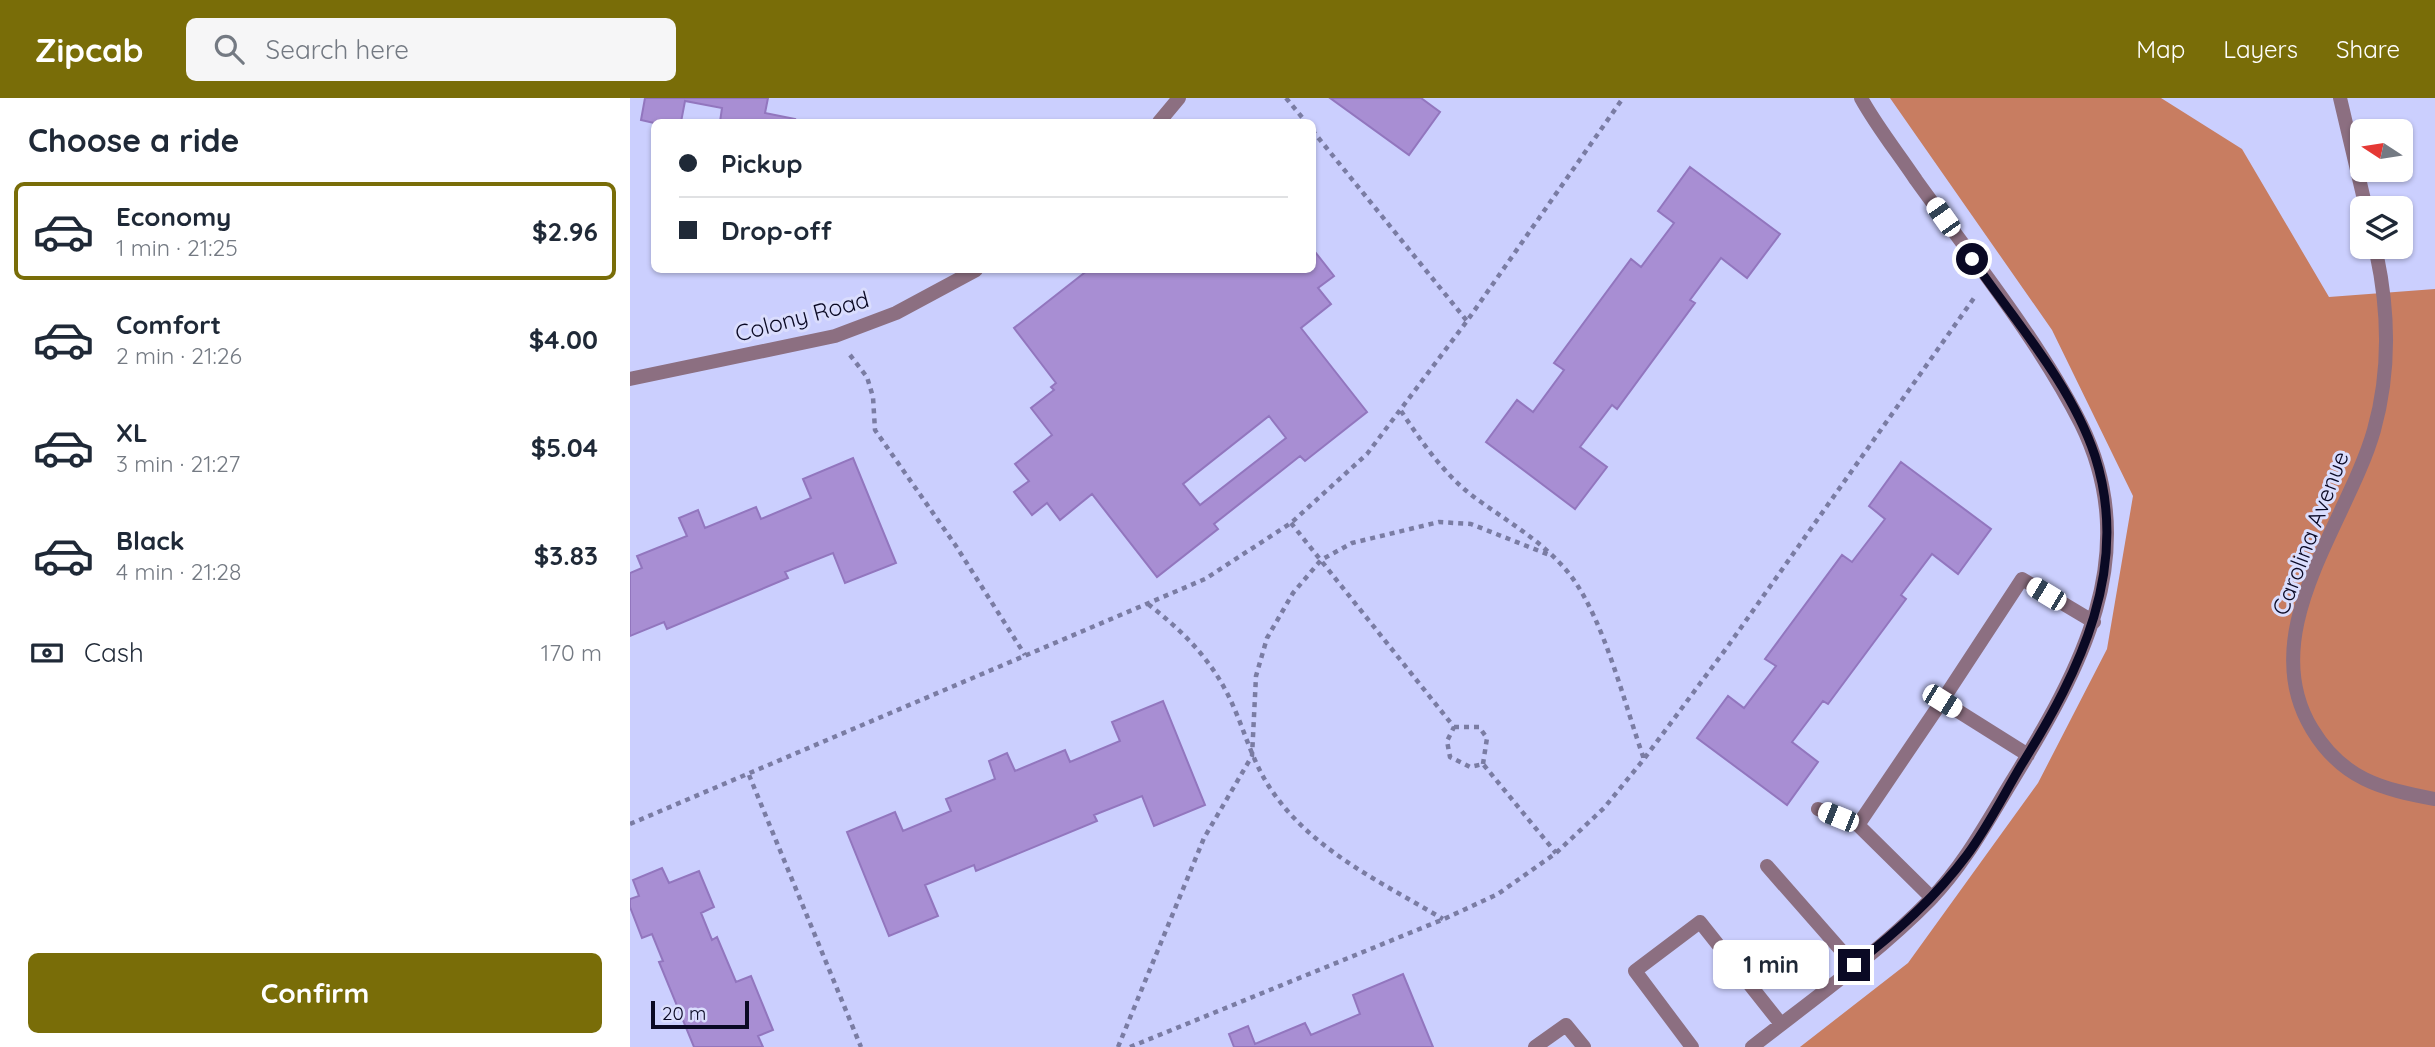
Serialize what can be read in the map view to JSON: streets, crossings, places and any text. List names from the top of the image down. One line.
{"streets":{"street":["Colony Road","Carolina Avenue"]},"scale_bar":"20 m","north":"left","page":{"header":"Zipcab","search":"Search here","nav":["Map","Layers","Share"],"heading":"Choose a ride","banner":["Pickup","Drop-off"],"list":[{"name":"Economy","note":"1 min · 21:25","value":"$2.96"},{"name":"Comfort","note":"2 min · 21:26","value":"$4.00"},{"name":"XL","note":"3 min · 21:27","value":"$5.04"},{"name":"Black","note":"4 min · 21:28","value":"$3.83"}],"pay":["Cash","170 m"],"buttons":"Confirm","bubble":"1 min","scale":"20 m"}}
